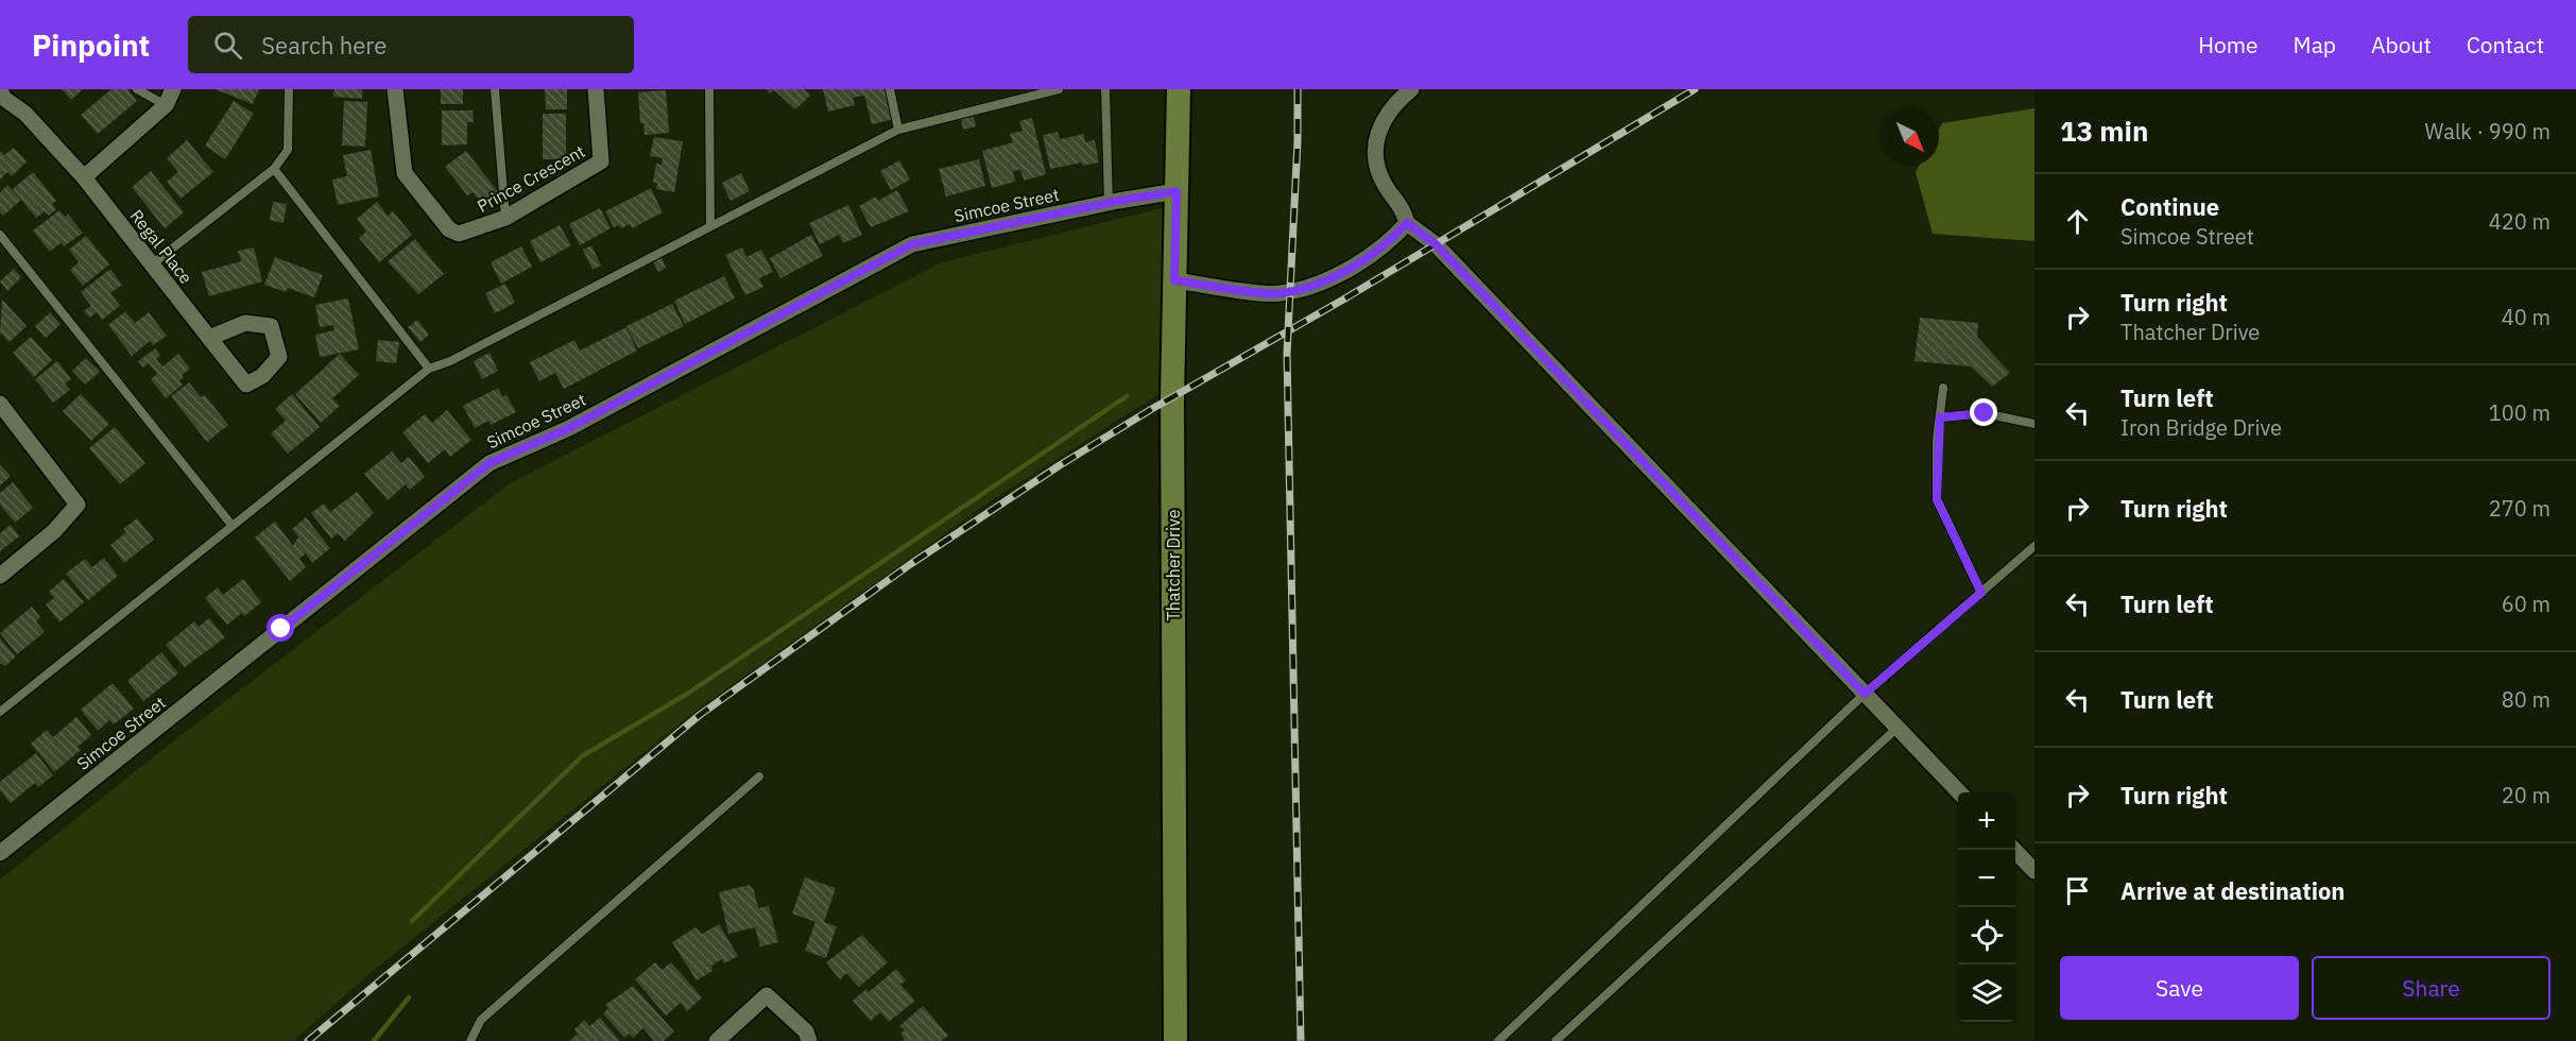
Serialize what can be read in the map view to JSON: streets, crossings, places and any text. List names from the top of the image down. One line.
{"streets":{"main road":["Thatcher Drive"],"street":["Prince Crescent","Simcoe Street","Regal Place"]},"crossings":[["Simcoe Street","Thatcher Drive"]],"north":"bottom right","page":{"header":"Pinpoint","search":"Search here","nav":["Home","Map","About","Contact"],"heading":["13 min","Walk · 990 m"],"list":[["Continue","Simcoe Street","420 m"],["Turn right","Thatcher Drive","40 m"],["Turn left","Iron Bridge Drive","100 m"],["Turn right","270 m"],["Turn left","60 m"],["Turn left","80 m"],["Turn right","20 m"],"Arrive at destination"],"map_buttons":["+","−"],"buttons":["Save","Share"]}}
